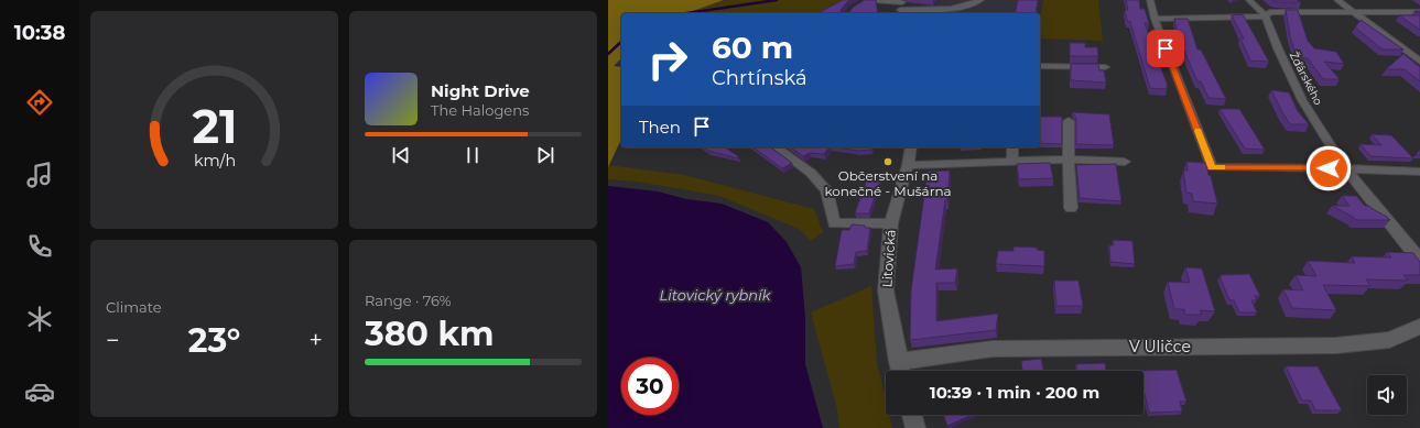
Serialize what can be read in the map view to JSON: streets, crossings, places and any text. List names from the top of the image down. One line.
{"streets":{"street":["Žďárského","Litovická","V Uličce"]},"crossings":[["Litovická","V Uličce"]],"water":["Litovický rybník"],"places":["Občerstvení na konečné - Mušárna"],"page":{"tabs":"10:38","turn":["60 m","Chrtínská"],"song":["Night Drive","The Halogens"],"then":"Then","tile":["Climate",["Range · 76%","380 km"]],"heat":["−","23°","+"],"limit":"30","trip":"10:39 · 1 min · 200 m","gauge":["21","km/h"]}}
